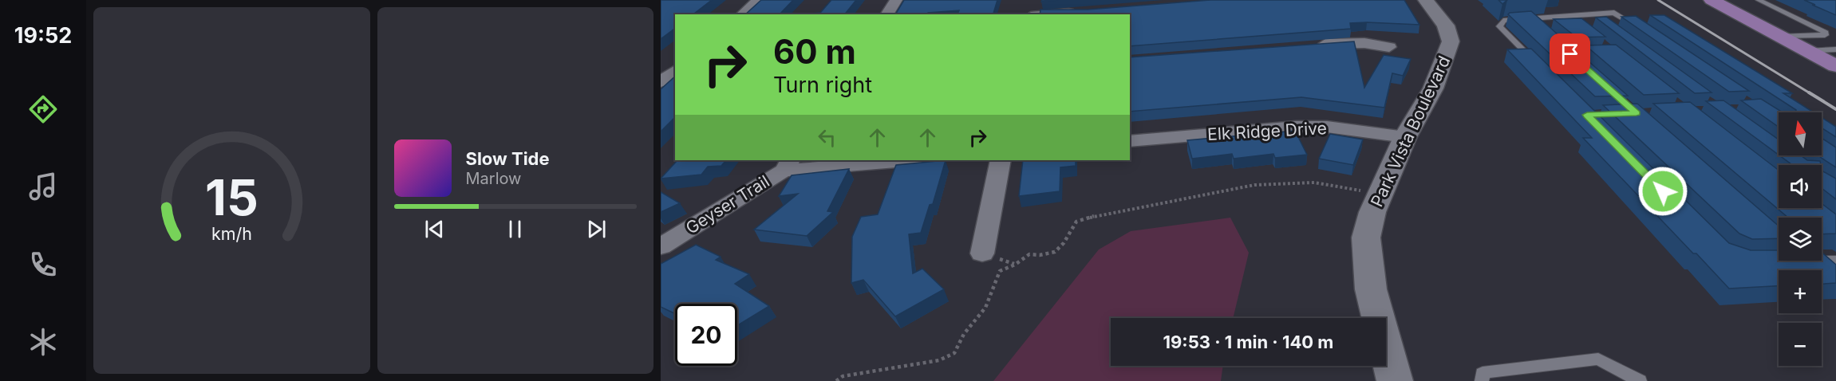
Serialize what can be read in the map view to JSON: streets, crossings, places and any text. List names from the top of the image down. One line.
{"streets":{"street":["Elk Ridge Drive","Park Vista Boulevard","Geyser Trail"]},"crossings":[["Elk Ridge Drive","Park Vista Boulevard"]],"north":"top","page":{"tabs":"19:52","turn":["60 m","Turn right"],"map_buttons":["+","−"],"song":["Slow Tide","Marlow"],"limit":"20","trip":"19:53 · 1 min · 140 m","gauge":["15","km/h"]}}
